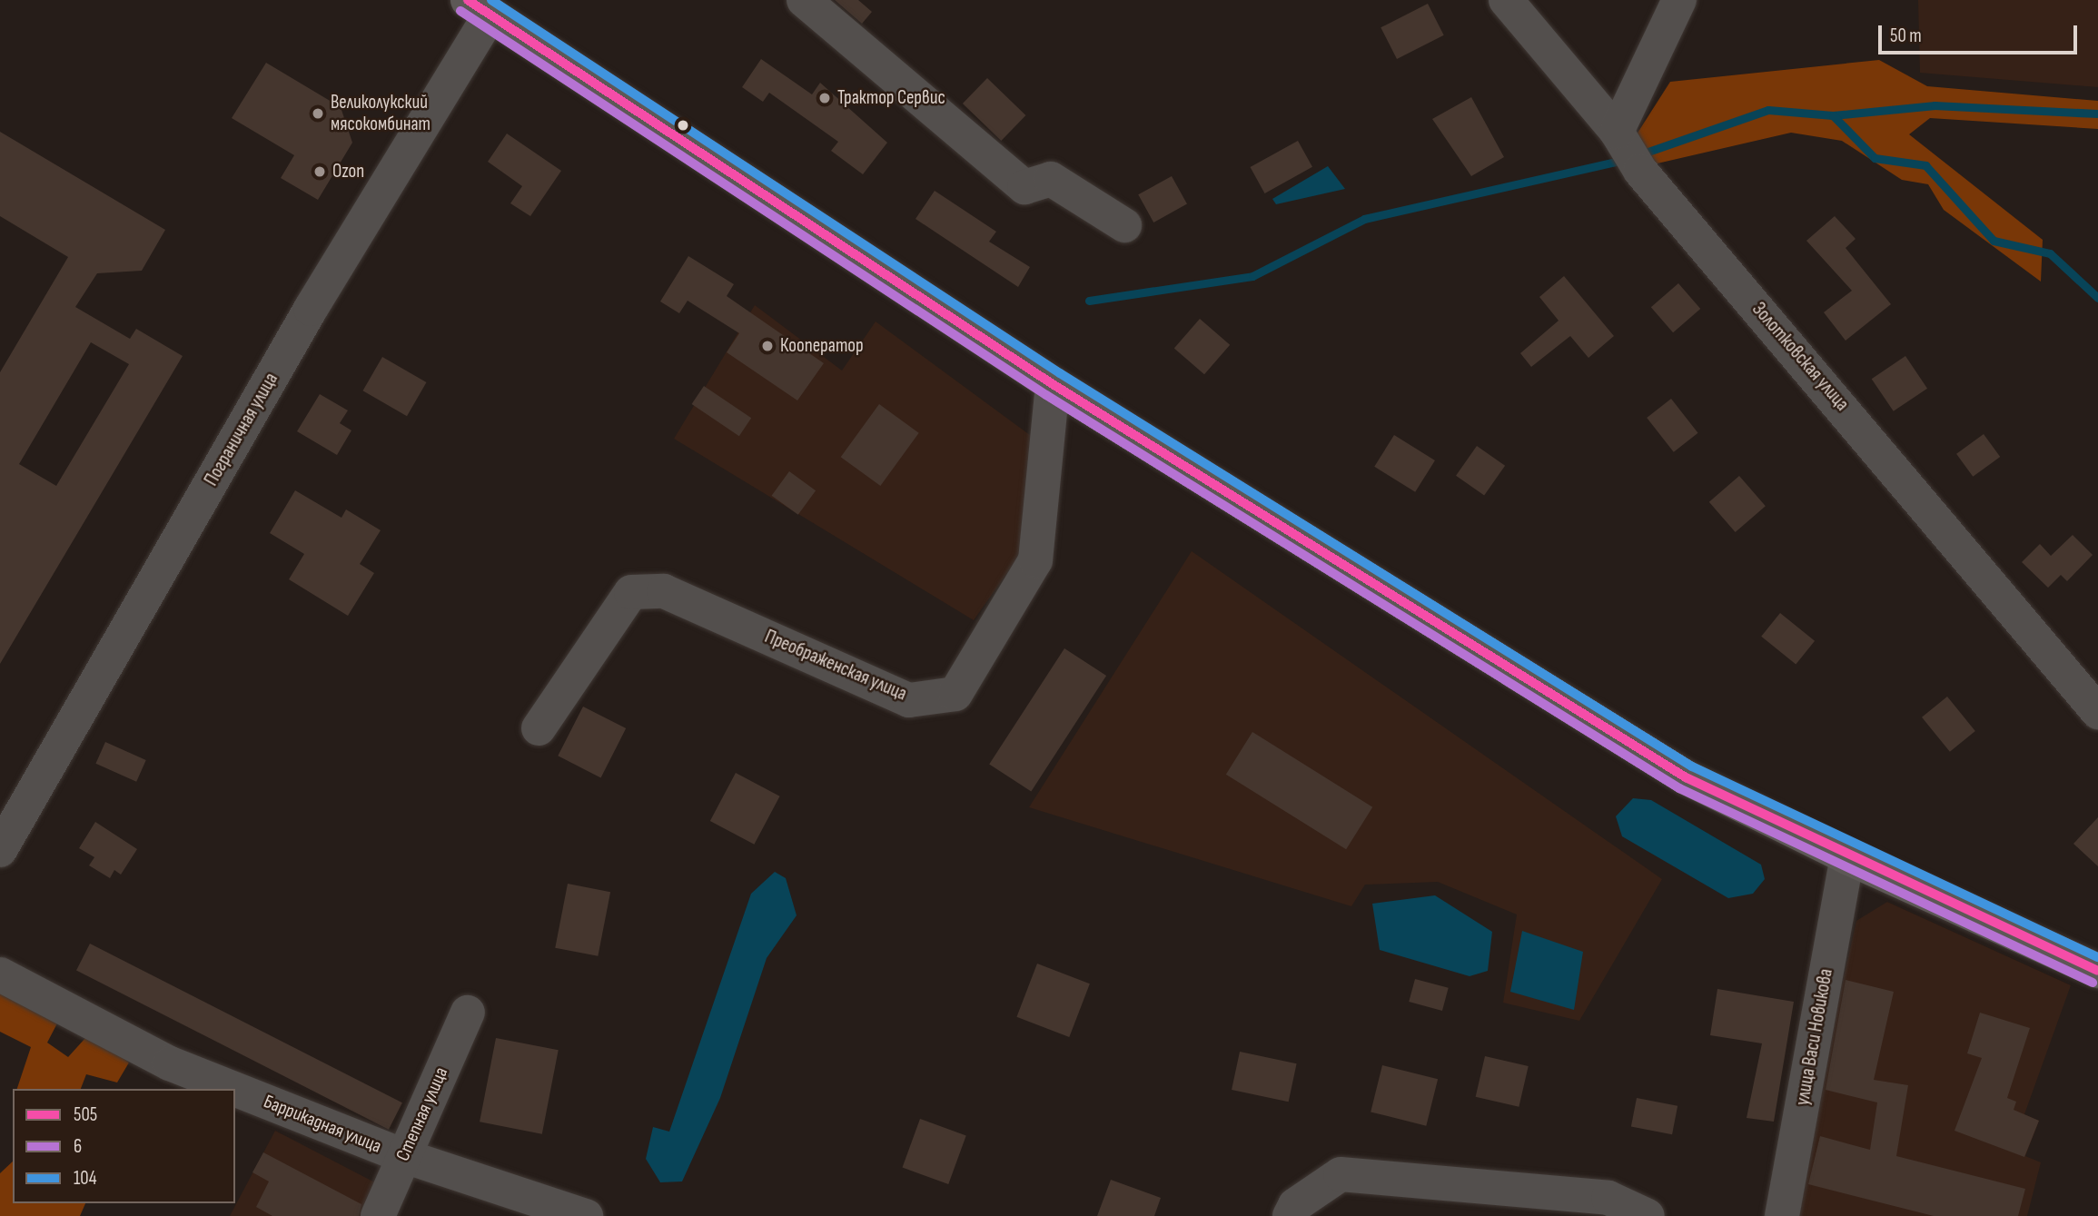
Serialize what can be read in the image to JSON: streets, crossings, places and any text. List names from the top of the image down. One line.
{"streets":{"street":["Золотковская улица","Пограничная улица","Преображенская улица","улица Васи Новикова","Степная улица","Баррикадная улица"]},"crossings":[["Степная улица","Баррикадная улица"]],"places":["Трактор Сервис","Великолукский мясокомбинат","Ozon","Кооператор"],"lines":["transit line 505","transit line 104","transit line 6"],"legend":["505","6","104"],"scale_bar":"50 m"}
